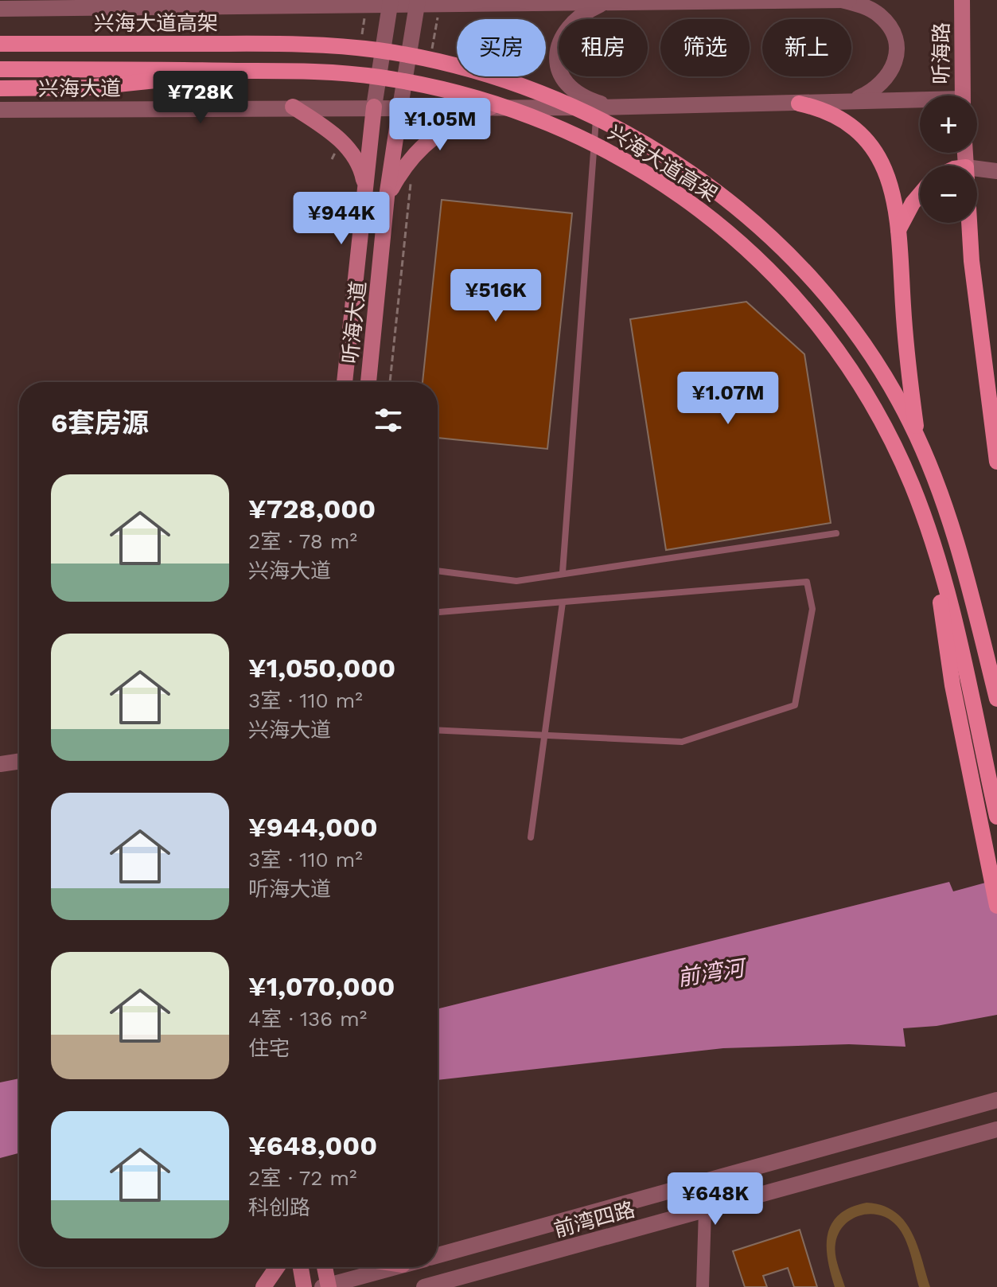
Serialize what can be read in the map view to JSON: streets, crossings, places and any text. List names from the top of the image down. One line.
{"streets":{"main road":["兴海大道高架","听海路","听海大道"],"street":["兴海大道","前湾四路"]},"crossings":[["兴海大道","听海大道"]],"water":["前湾河"],"page":{"chip":["买房","租房","筛选","新上"],"price":["¥728K","¥1.05M","¥944K","¥516K","¥1.07M","¥648K"],"map_buttons":["+","−"],"heading":"6套房源","list":[{"name":"¥728,000","note":"2室 · 78 m² · 兴海大道"},{"name":"¥1,050,000","note":"3室 · 110 m² · 兴海大道"},{"name":"¥944,000","note":"3室 · 110 m² · 听海大道"},{"name":"¥1,070,000","note":"4室 · 136 m² · 住宅"},{"name":"¥648,000","note":"2室 · 72 m² · 科创路"}]}}
